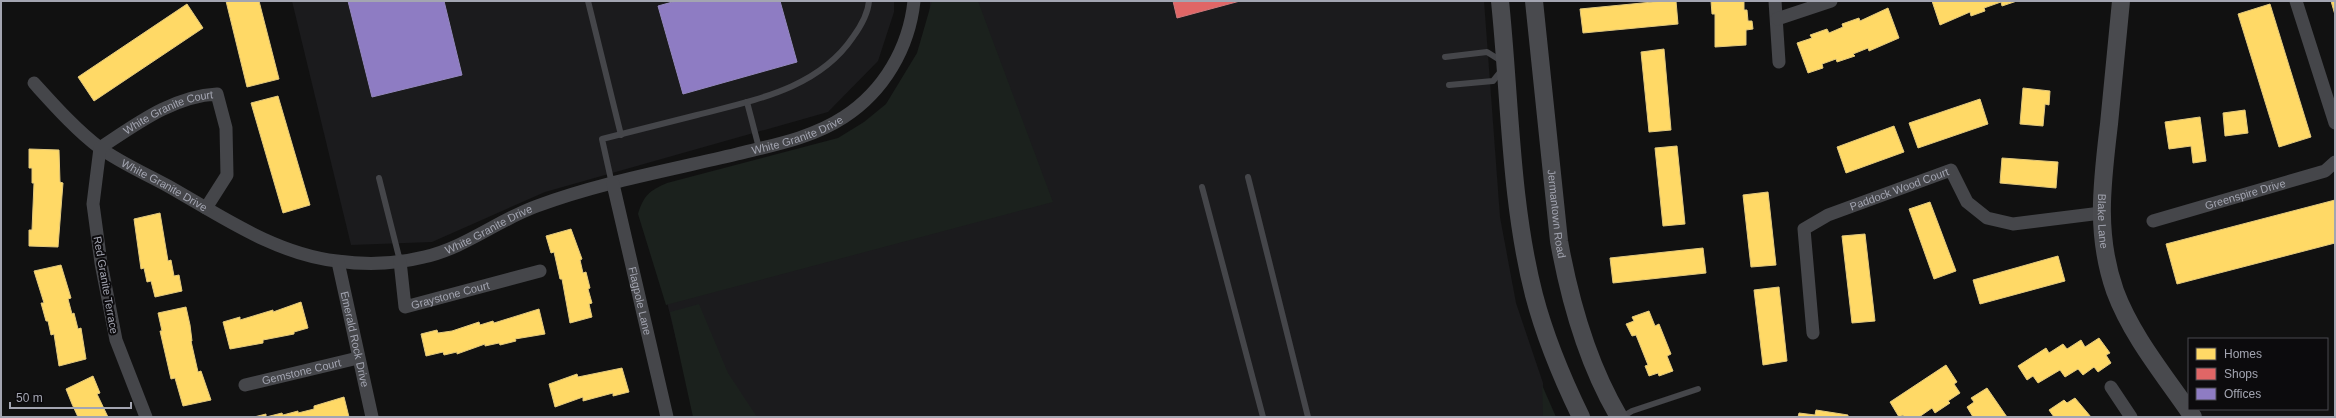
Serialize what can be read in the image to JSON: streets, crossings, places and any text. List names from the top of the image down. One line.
{"streets":{"main road":["Jermantown Road","Blake Lane"],"street":["White Granite Court","White Granite Drive","Paddock Wood Court","Greenspire Drive","Red Granite Terrace","Graystone Court","Flagpole Lane","Emerald Rock Drive","Gemstone Court"]},"crossings":[["White Granite Court","White Granite Drive"],["White Granite Court","Red Granite Terrace"],["White Granite Drive","Red Granite Terrace"],["White Granite Drive","Graystone Court"],["White Granite Drive","Flagpole Lane"],["White Granite Drive","Emerald Rock Drive"],["Paddock Wood Court","Blake Lane"],["Emerald Rock Drive","Gemstone Court"]],"legend":["Homes","Shops","Offices"],"scale_bar":"50 m"}
